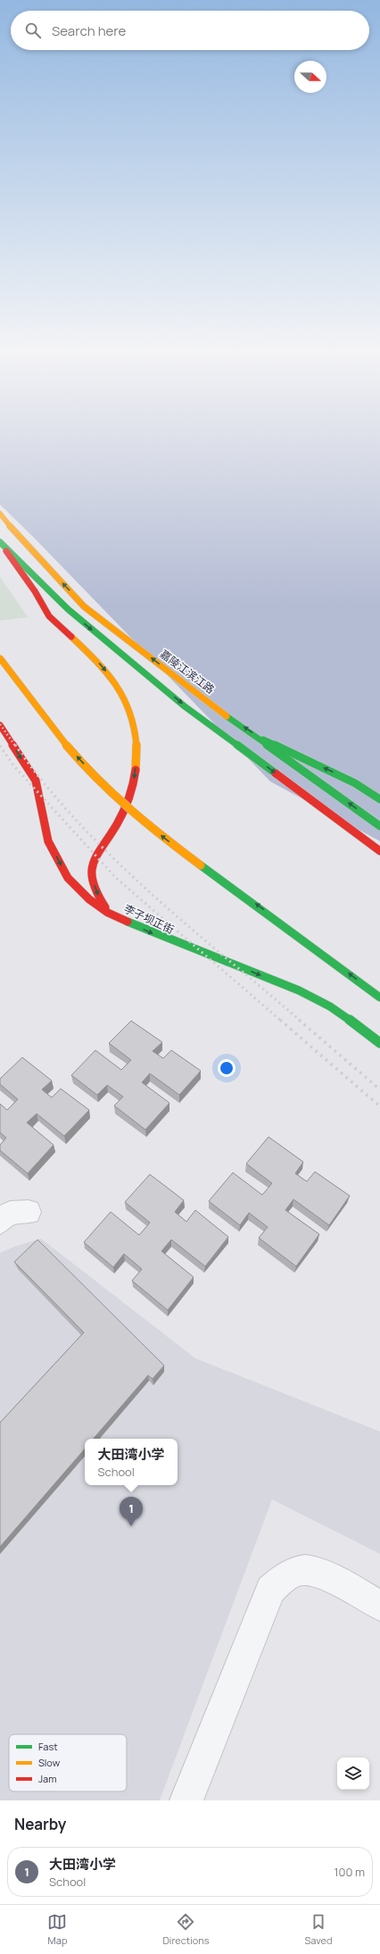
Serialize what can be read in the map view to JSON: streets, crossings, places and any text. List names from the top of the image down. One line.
{"streets":{"main road":["嘉陵江滨江路","李子坝正街"]},"legend":["Fast","Slow","Jam"],"north":"right","page":{"search":"Search here","popup":["大田湾小学","School"],"pins":"1","heading":"Nearby","list":[{"mark":"1","name":"大田湾小学","note":"School","value":"100 m"}],"nav":["Map","Directions","Saved"]}}
